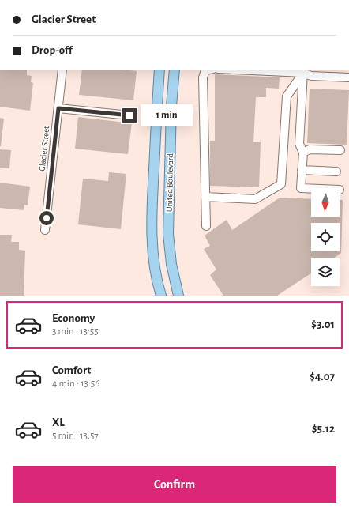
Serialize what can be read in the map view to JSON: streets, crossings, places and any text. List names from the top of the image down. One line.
{"streets":{"main road":["United Boulevard"],"street":["Glacier Street"]},"north":"bottom","page":{"banner":["Glacier Street","Drop-off"],"bubble":"1 min","list":[{"name":"Economy","note":"3 min · 13:55","value":"$3.01"},{"name":"Comfort","note":"4 min · 13:56","value":"$4.07"},{"name":"XL","note":"5 min · 13:57","value":"$5.12"}],"buttons":"Confirm"}}
